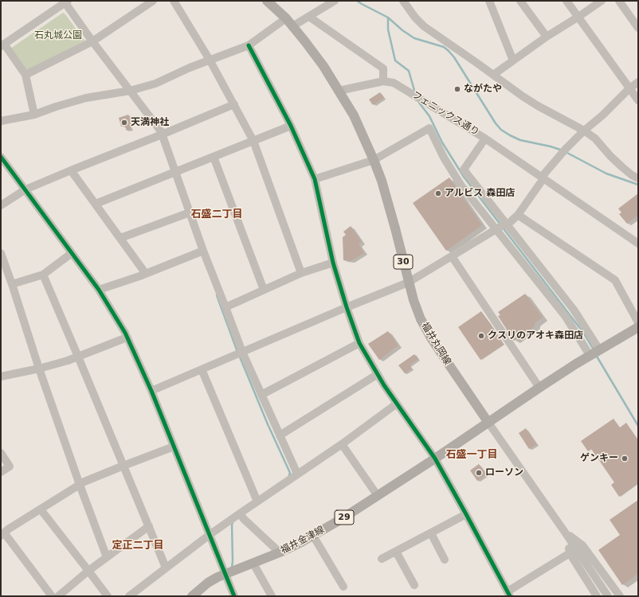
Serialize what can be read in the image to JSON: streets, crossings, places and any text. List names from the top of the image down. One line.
{"streets":{"main road":["30","福井丸岡線","29","福井金津線"],"street":["フェニックス通り"]},"crossings":[["フェニックス通り","30"],["フェニックス通り","福井丸岡線"],["30","福井丸岡線"],["福井丸岡線","福井金津線"]],"districts":["石盛二丁目","石盛一丁目","定正二丁目"],"parks":["石丸城公園"],"places":["ながたや","天満神社","アルビス 森田店","クスリのアオキ森田店","ゲンキー","ローソン"]}
